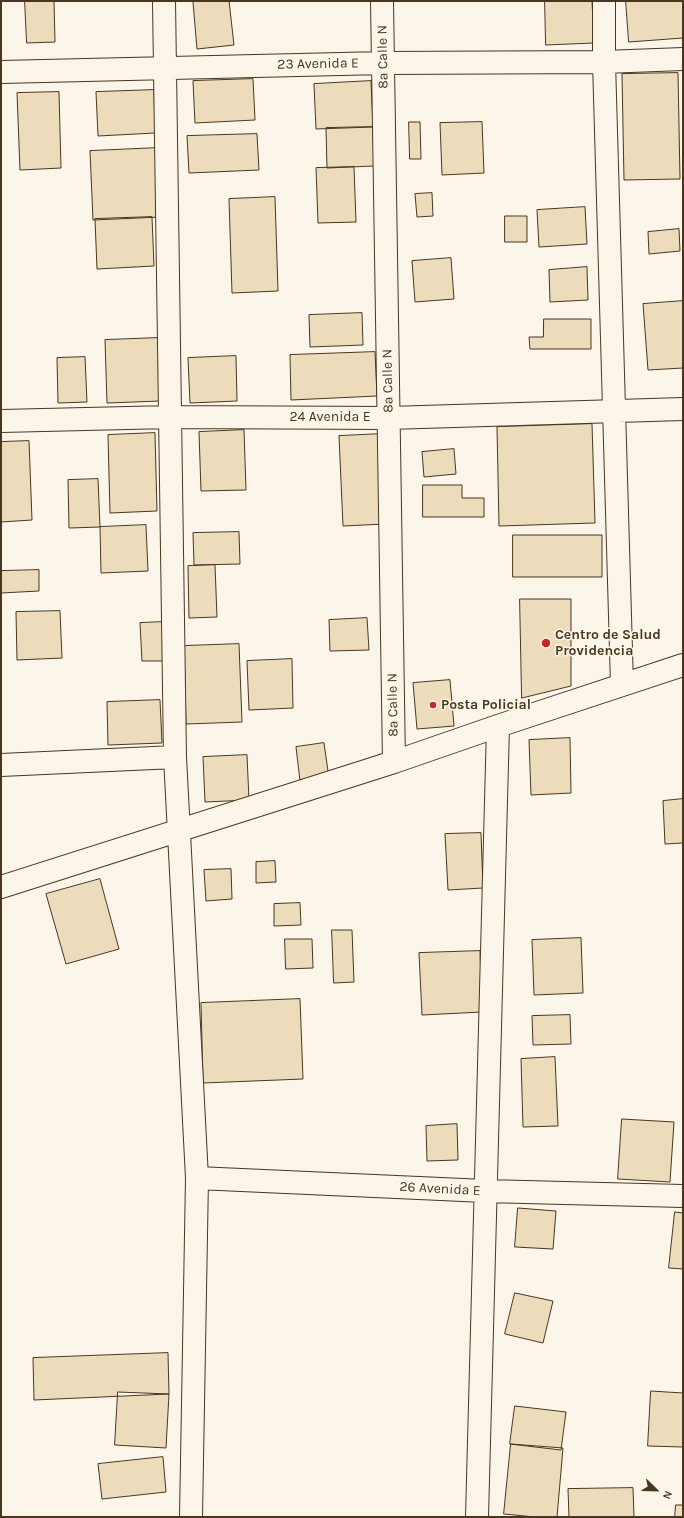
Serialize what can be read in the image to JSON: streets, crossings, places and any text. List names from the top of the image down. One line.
{"streets":{"street":["8a Calle N","23 Avenida E","24 Avenida E","26 Avenida E"]},"crossings":[["8a Calle N","23 Avenida E"],["8a Calle N","24 Avenida E"]],"places":["Centro de Salud Providencia","Posta Policial"],"north":"bottom right"}
